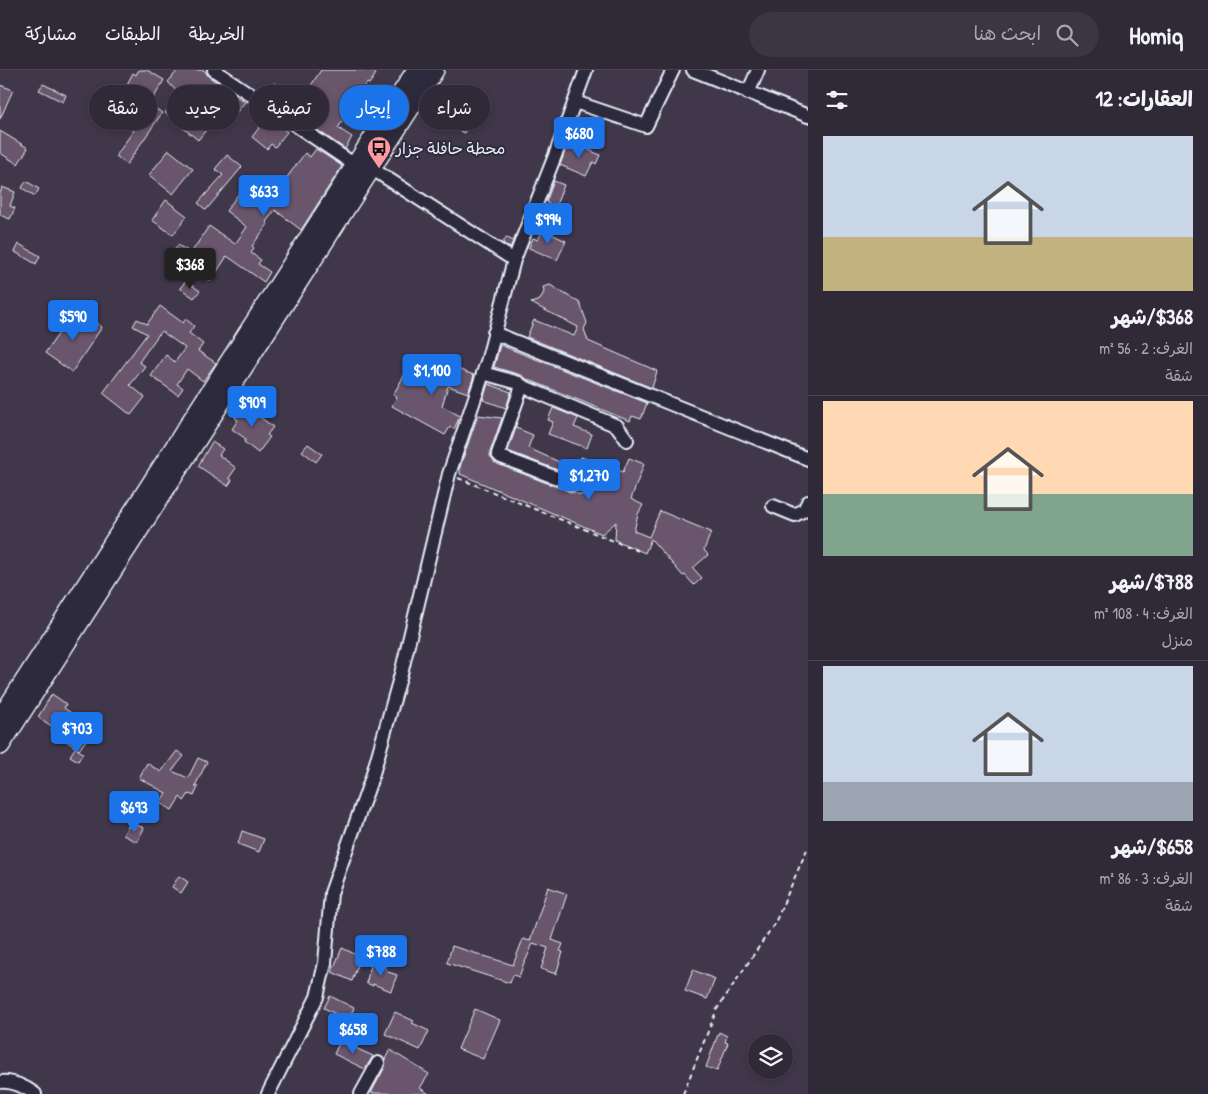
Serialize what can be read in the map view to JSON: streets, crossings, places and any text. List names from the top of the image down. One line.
{"places":{"bus stop":["محطة حافلة جزار"]},"page":{"header":"Homiq","search":"ابحث هنا","nav":["الخريطة","الطبقات","مشاركة"],"heading":"العقارات: 12","chip":["شراء","إيجار","تصفية","جديد","شقة"],"price":["$680","$633","$994","$368","$590","$1,100","$909","$1,270","$703","$693","$788","$658"],"list":[{"name":"$368/شهر","note":"الغرف: 2 · 56 m² · شقة"},{"name":"$788/شهر","note":"الغرف: 4 · 108 m² · منزل"},{"name":"$658/شهر","note":"الغرف: 3 · 86 m² · شقة"}]}}
